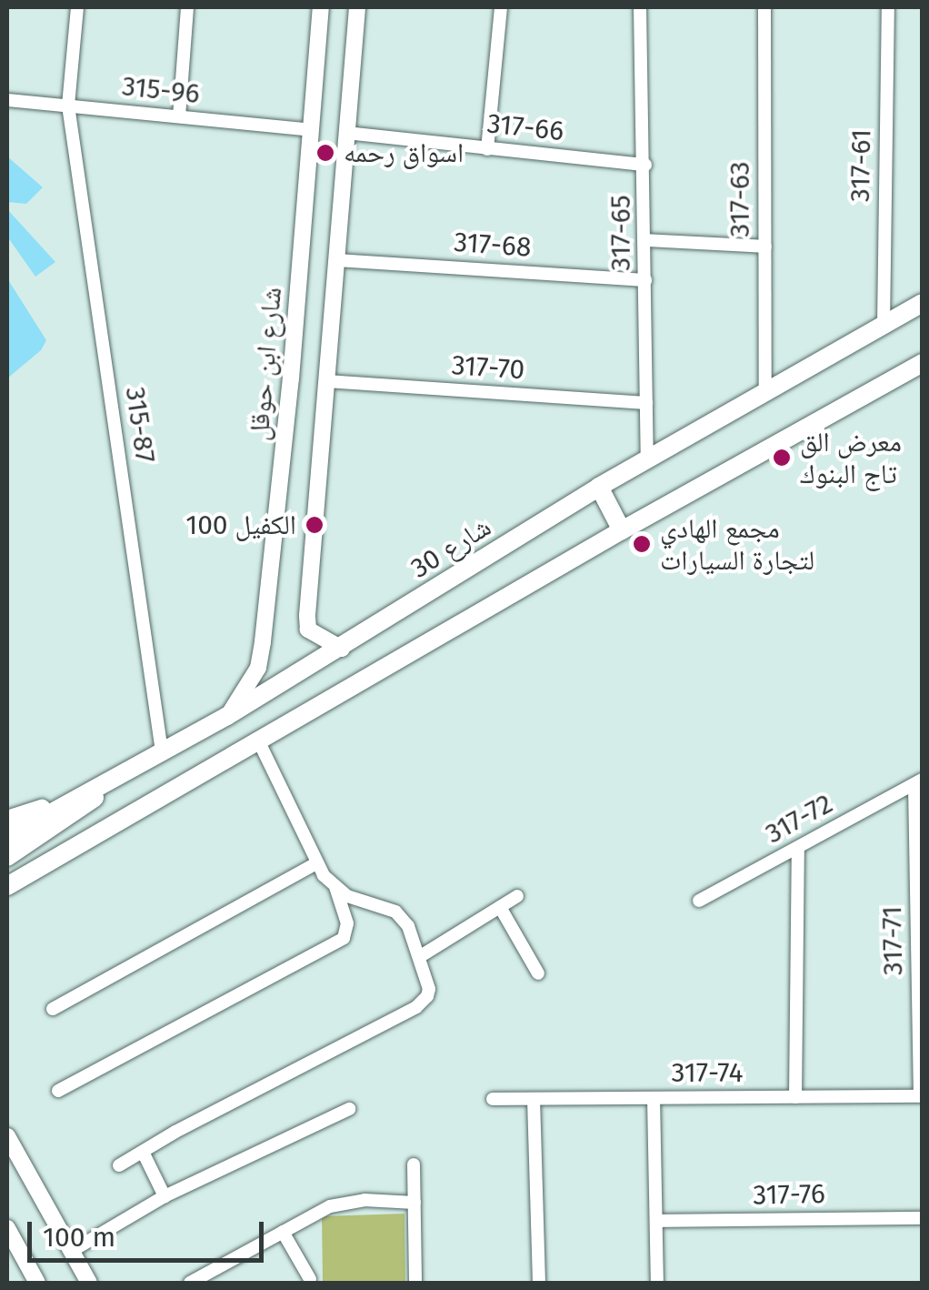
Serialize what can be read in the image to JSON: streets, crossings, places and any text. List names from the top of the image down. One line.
{"streets":{"main road":["شارع 30"],"street":["315-96","317-66","317-61","317-63","317-65","317-68","شارع ابن حوقل","317-70","315-87","317-72","317-71","317-74","317-76"]},"crossings":[["315-96","شارع ابن حوقل"],["315-96","315-87"],["317-66","317-65"],["317-61","شارع 30"],["317-63","شارع 30"],["317-65","317-68"],["317-65","317-70"],["317-65","شارع 30"],["شارع ابن حوقل","شارع 30"],["315-87","شارع 30"],["317-72","317-71"],["317-71","317-74"]],"places":["اسواق رحمه","معرض الق تاج البنوك","الكفيل 100","مجمع الهادي لتجارة السيارات"],"scale_bar":"100 m"}
